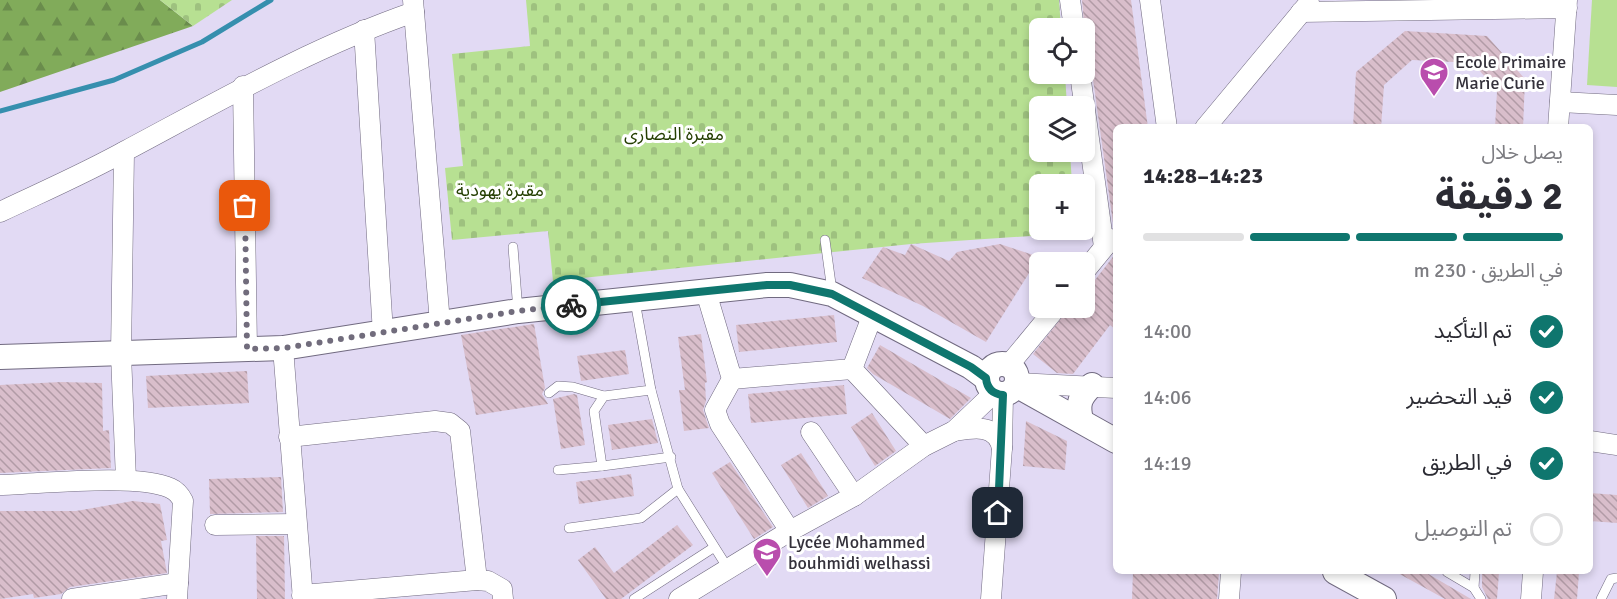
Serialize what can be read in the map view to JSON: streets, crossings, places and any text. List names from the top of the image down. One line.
{"parks":["مقبرة النصارى","مقبرة يهودية"],"places":{"school or university":["Ecole Primaire Marie Curie","Lycée Mohammed bouhmidi welhassi"]},"page":{"map_buttons":["+","−"],"heading":["2 دقيقة","يصل خلال","14:23–14:28"],"bar":"في الطريق · 230 m","list":[["تم التأكيد","14:00"],["قيد التحضير","14:06"],["في الطريق","14:19"],"تم التوصيل"]}}
